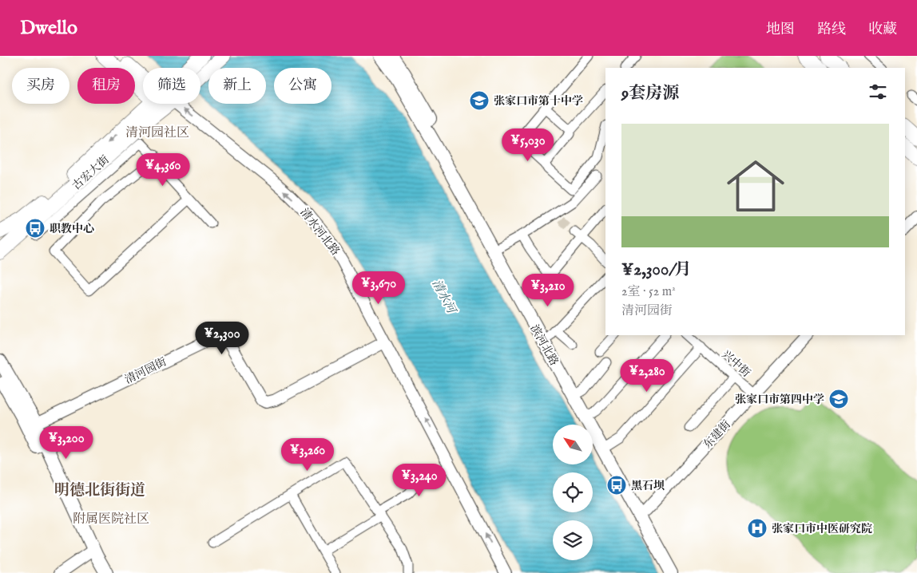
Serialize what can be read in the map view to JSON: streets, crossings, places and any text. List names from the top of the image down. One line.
{"streets":{"main road":["古宏大街","清水河北路","滨河北路"],"street":["兴中街","清河园街","东建街"]},"crossings":[["清水河北路","清河园街"],["滨河北路","东建街"],["兴中街","东建街"]],"one_way":["清水河北路"],"districts":["清河园社区","明德北街街道","附属医院社区"],"water":["清水河"],"places":{"school or university":["张家口市第十中学","张家口市第四中学"],"bus stop":["职教中心","黑石坝"],"hospital":["张家口市中医研究院"]},"north":"top left","page":{"header":"Dwello","nav":["地图","路线","收藏"],"chip":["买房","租房","筛选","新上","公寓"],"heading":"9套房源","list":[{"name":"¥2,300/月","note":"2室 · 52 m² · 清河园街"}],"price":["¥5,030","¥4,360","¥3,670","¥3,210","¥2,300","¥2,280","¥3,200","¥3,260","¥3,240"]}}
